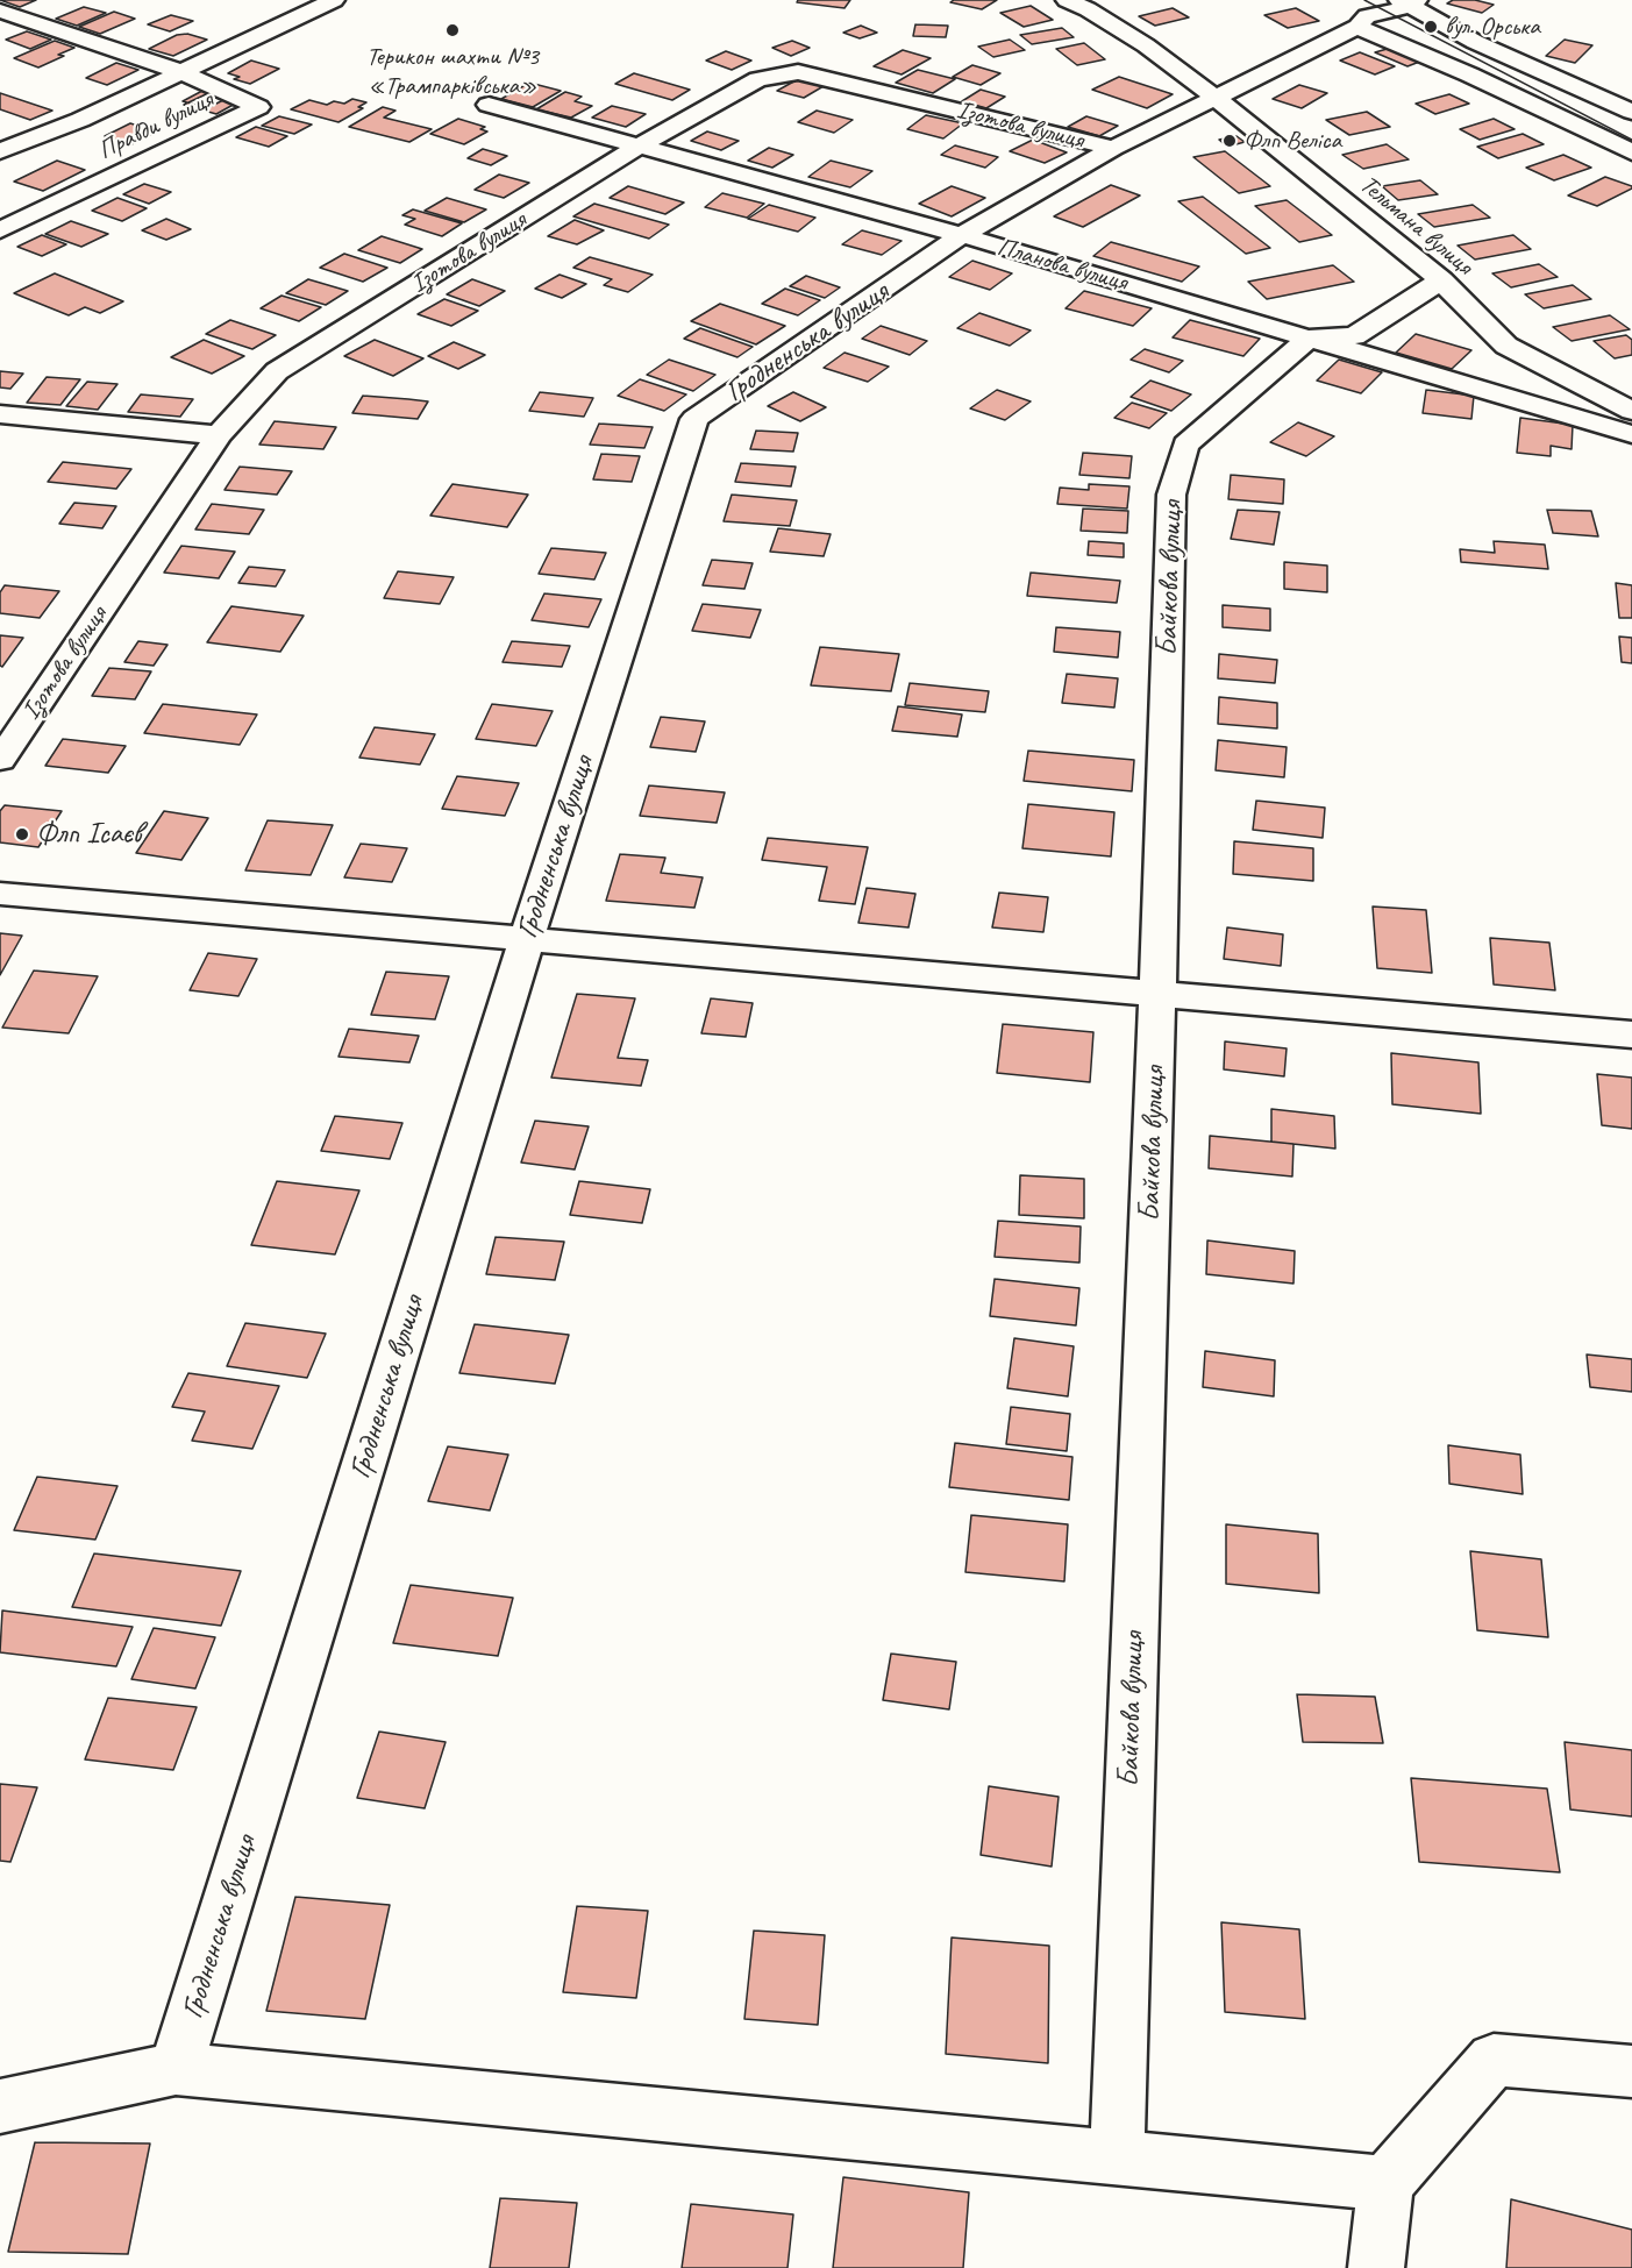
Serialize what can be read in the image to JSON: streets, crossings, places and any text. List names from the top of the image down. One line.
{"streets":{"street":["Правди вулиця","Ізотова вулиця","Тельмана вулиця","Планова вулиця","Гродненська вулиця","Байкова вулиця"]},"crossings":[["Ізотова вулиця","Планова вулиця"],["Ізотова вулиця","Гродненська вулиця"],["Тельмана вулиця","Гродненська вулиця"],["Планова вулиця","Гродненська вулиця"],["Планова вулиця","Байкова вулиця"]],"places":["вул. Орська","Терикон шахти №3 «Трампарківська»","Флп Веліса","Флп Ісаєв"]}
